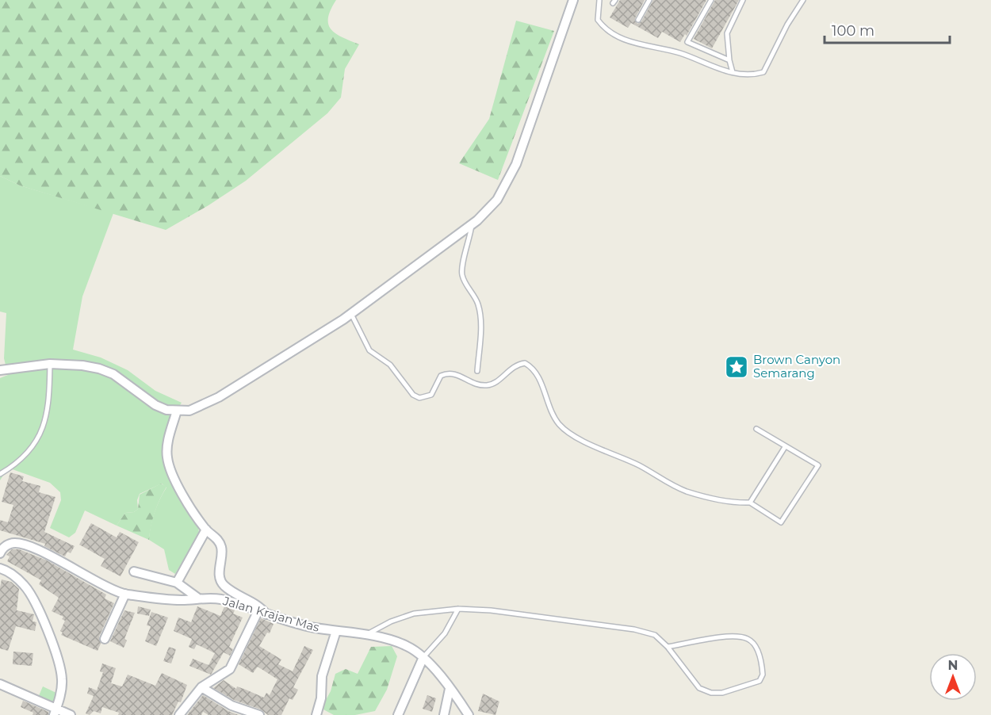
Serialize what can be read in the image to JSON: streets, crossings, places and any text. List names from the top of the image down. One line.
{"streets":{"street":["Jalan Krajan Mas"]},"places":{"place":["Brown Canyon Semarang"]},"scale_bar":"100 m","north":"top"}
